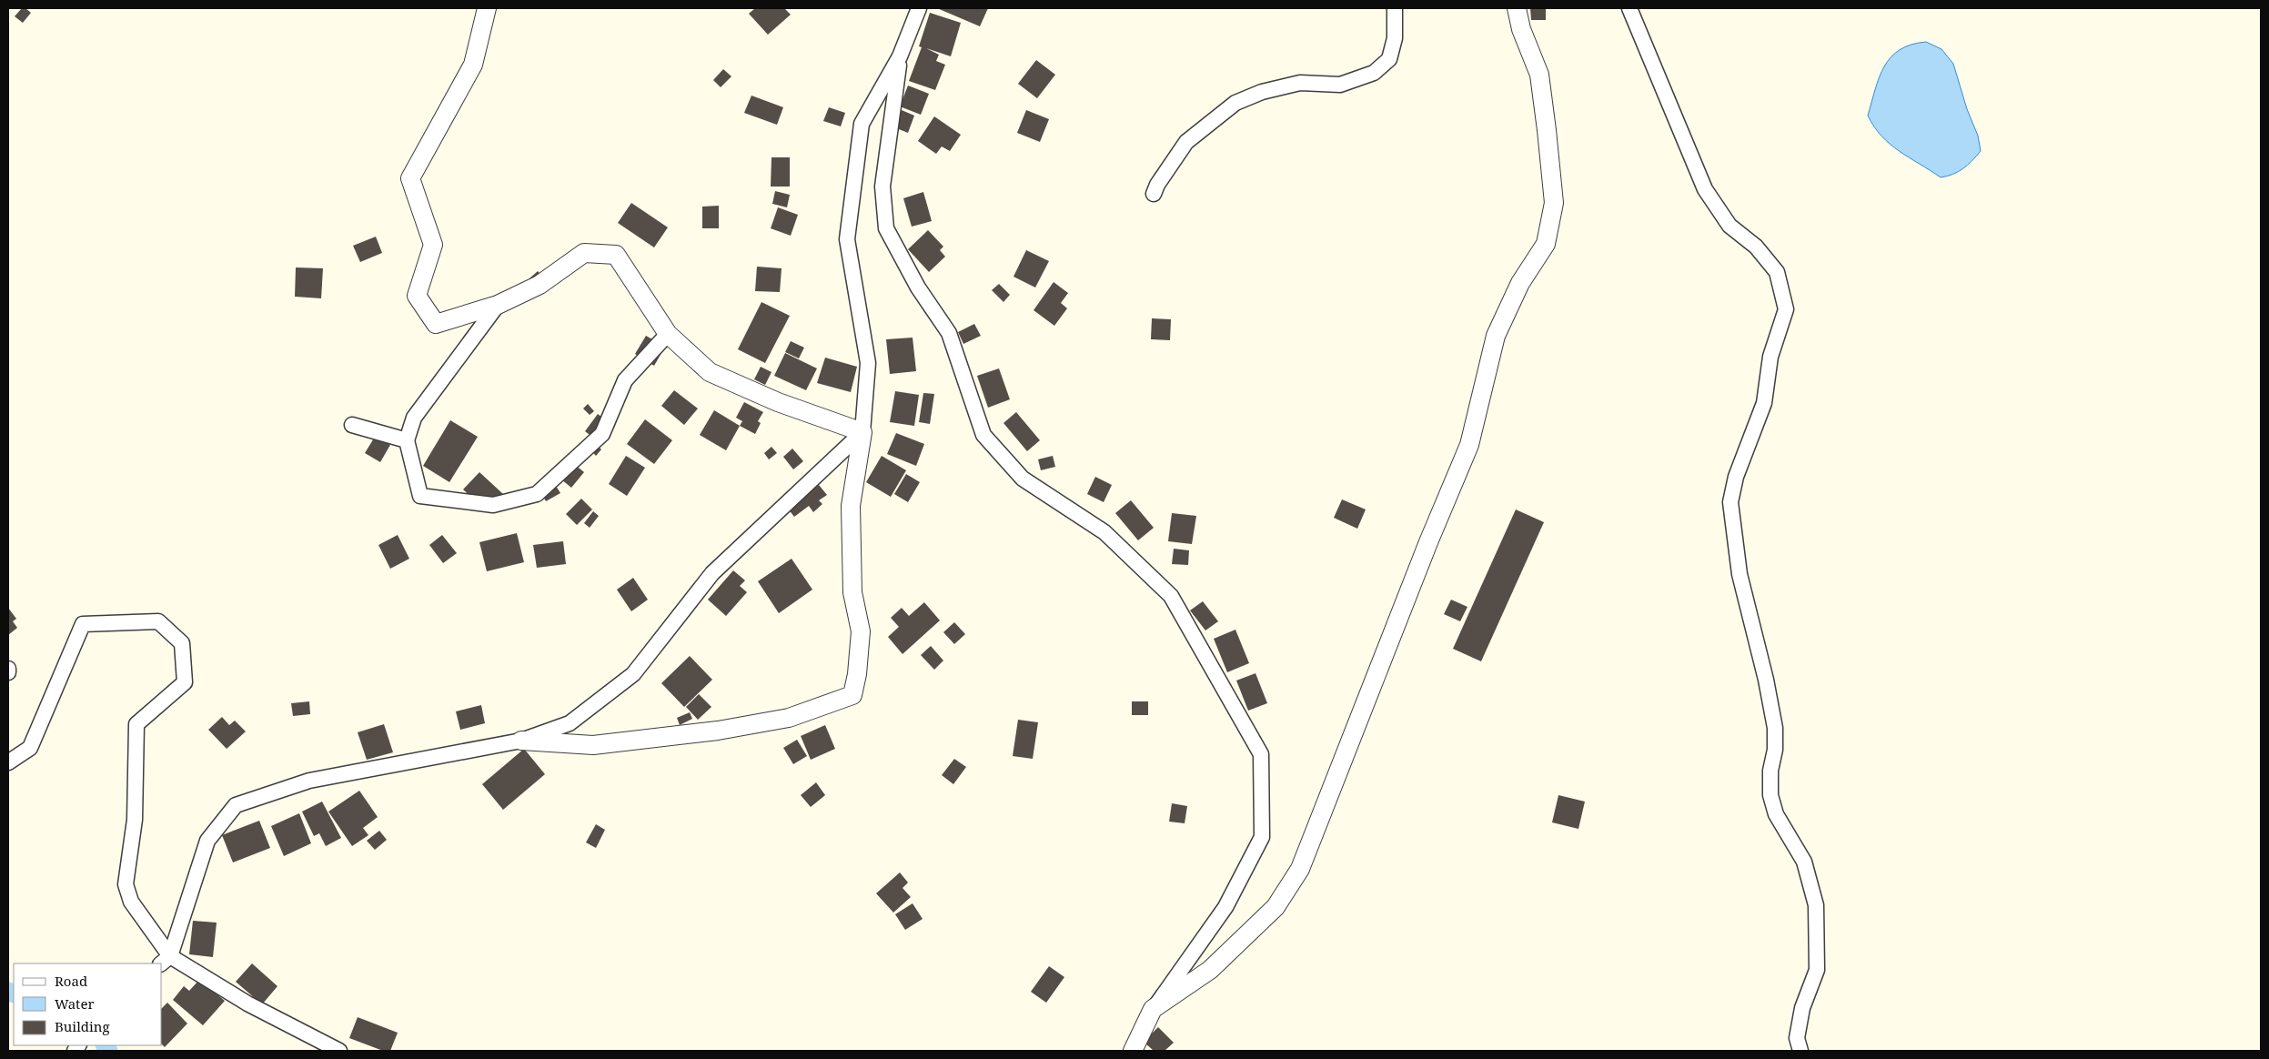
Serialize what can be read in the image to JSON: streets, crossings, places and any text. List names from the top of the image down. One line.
{"legend":["Road","Water","Building"]}
